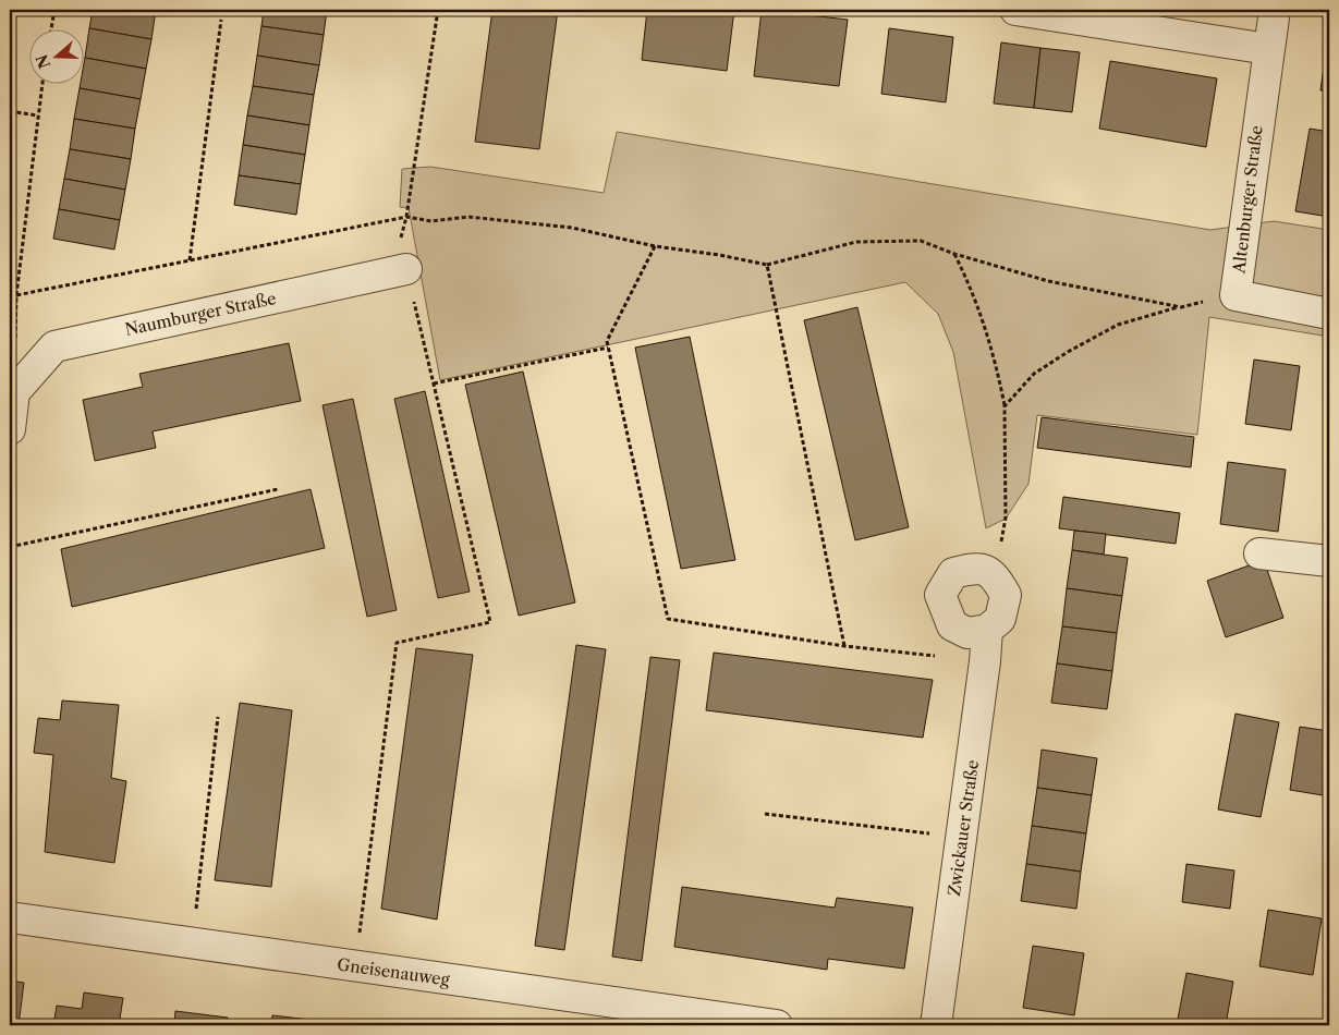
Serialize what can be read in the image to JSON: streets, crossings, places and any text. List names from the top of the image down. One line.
{"streets":{"street":["Altenburger Straße","Naumburger Straße","Zwickauer Straße","Gneisenauweg"]},"north":"left"}
